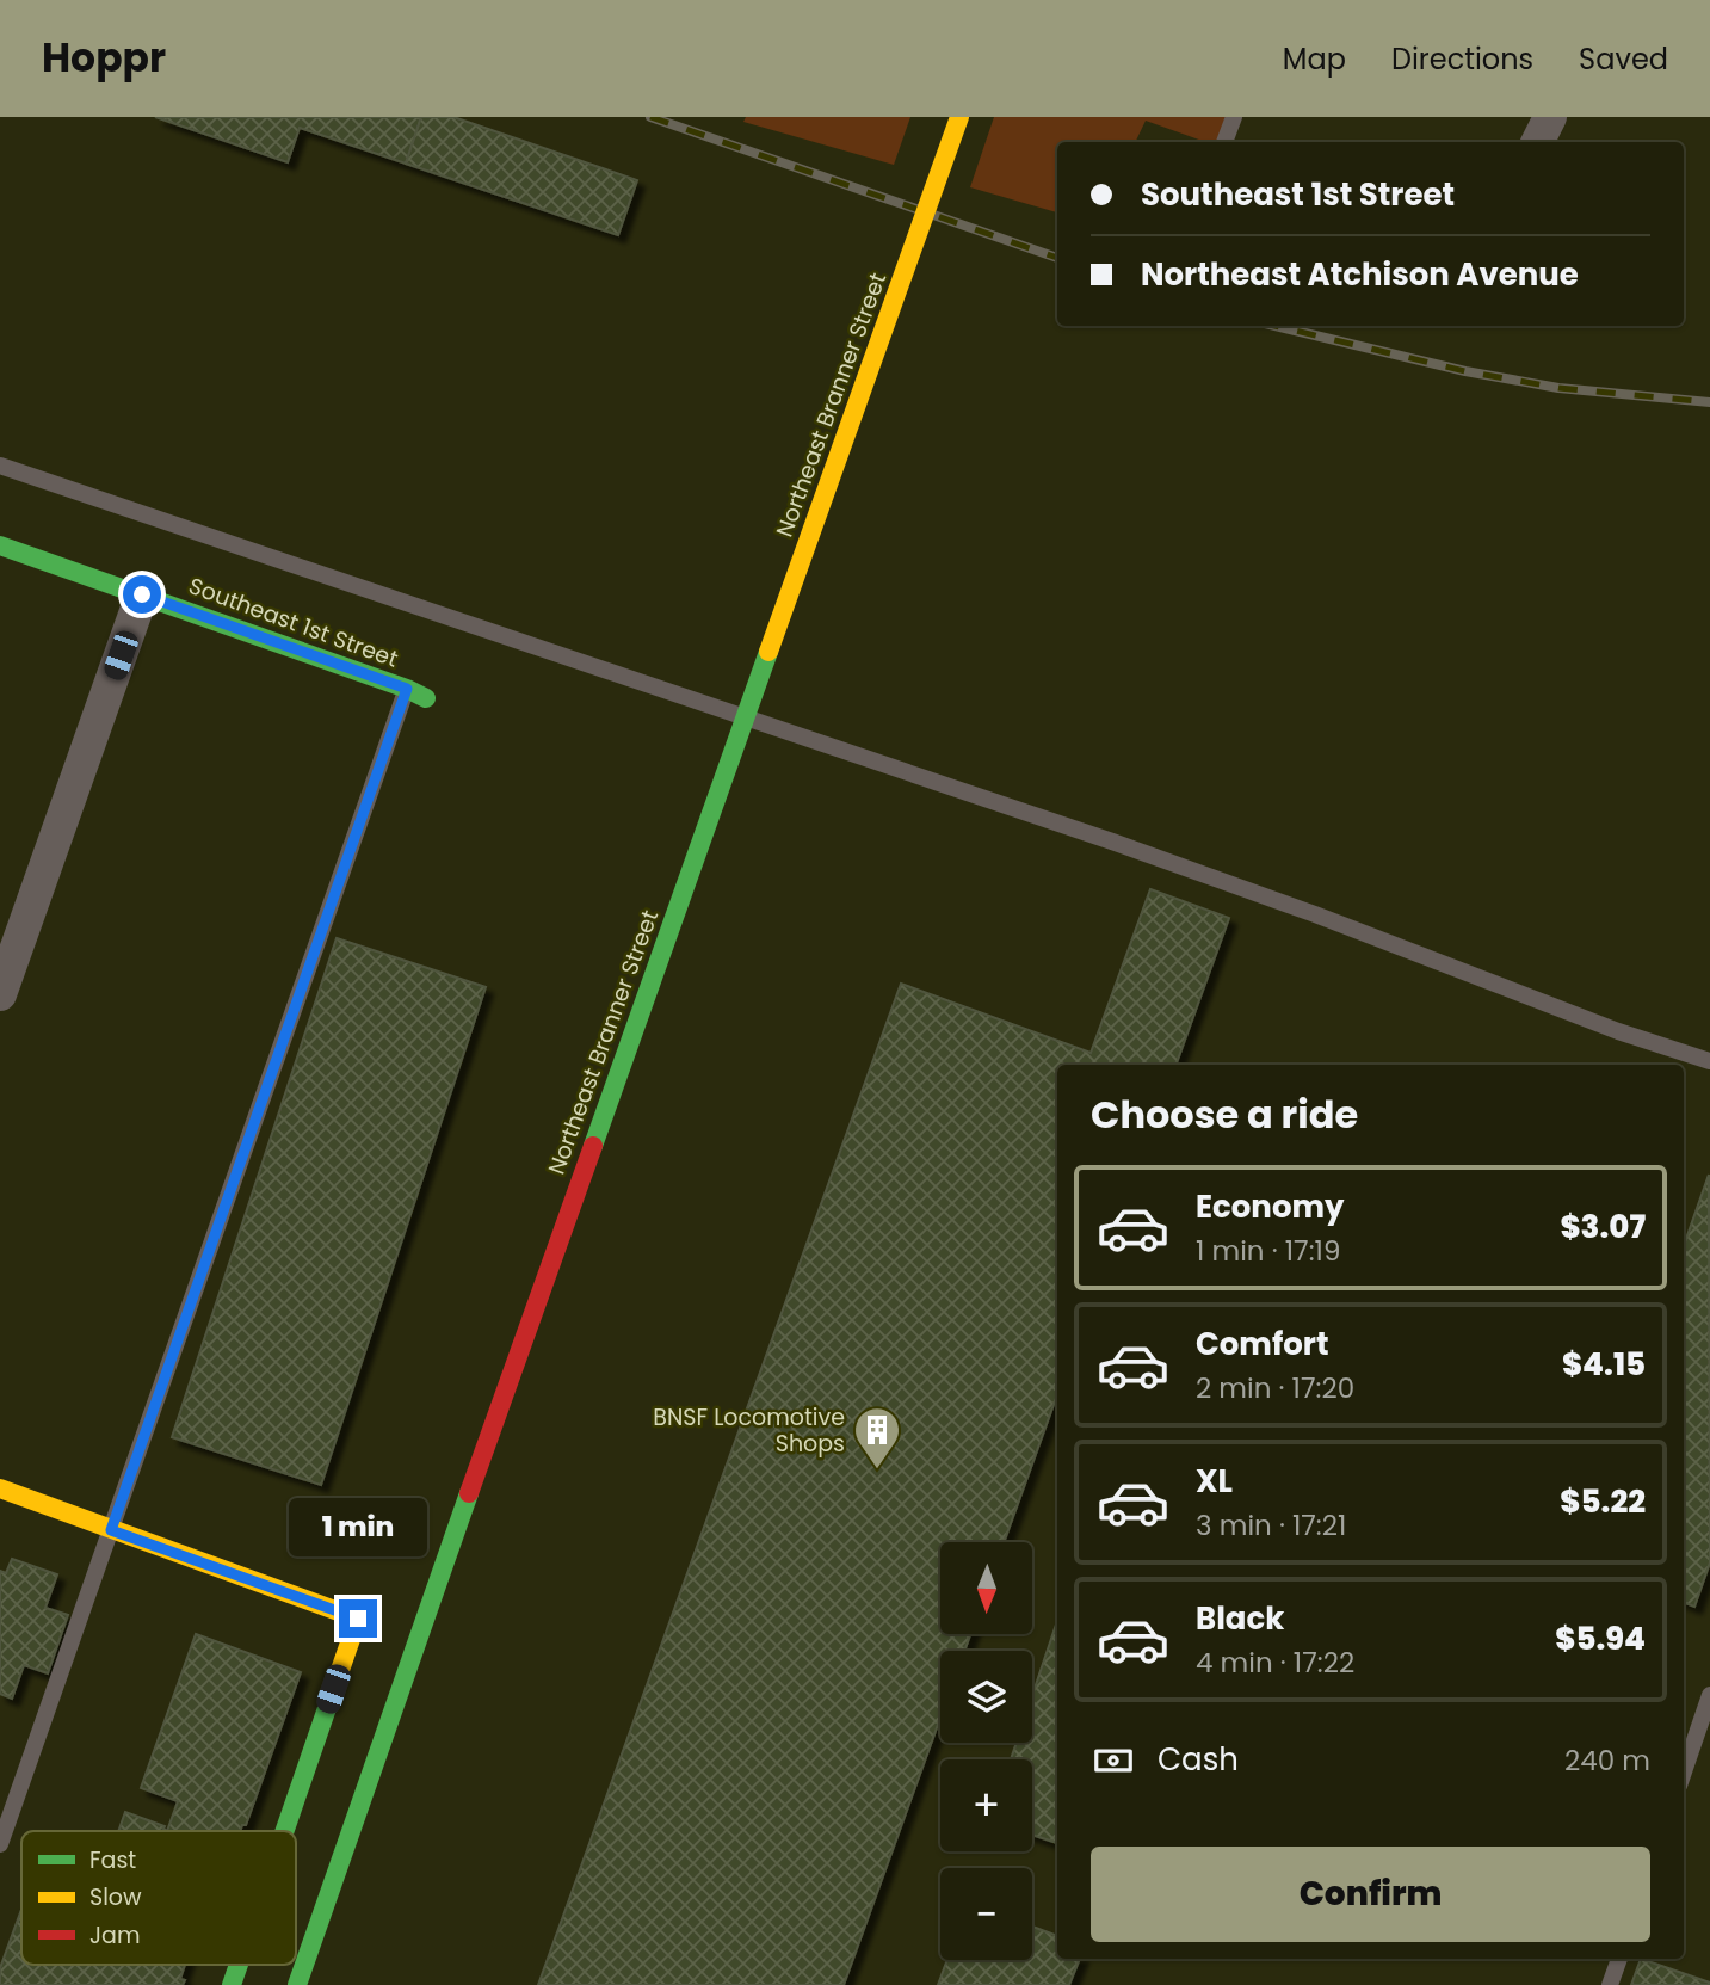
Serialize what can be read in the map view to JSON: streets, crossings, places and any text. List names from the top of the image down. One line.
{"streets":{"main road":["Northeast Branner Street","Southeast 1st Street"]},"places":{"building":["BNSF Locomotive Shops"]},"legend":["Fast","Slow","Jam"],"north":"bottom","page":{"header":"Hoppr","nav":["Map","Directions","Saved"],"banner":["Southeast 1st Street","Northeast Atchison Avenue"],"heading":"Choose a ride","list":[{"name":"Economy","note":"1 min · 17:19","value":"$3.07"},{"name":"Comfort","note":"2 min · 17:20","value":"$4.15"},{"name":"XL","note":"3 min · 17:21","value":"$5.22"},{"name":"Black","note":"4 min · 17:22","value":"$5.94"}],"bubble":"1 min","map_buttons":["+","−"],"pay":["Cash","240 m"],"buttons":"Confirm"}}
